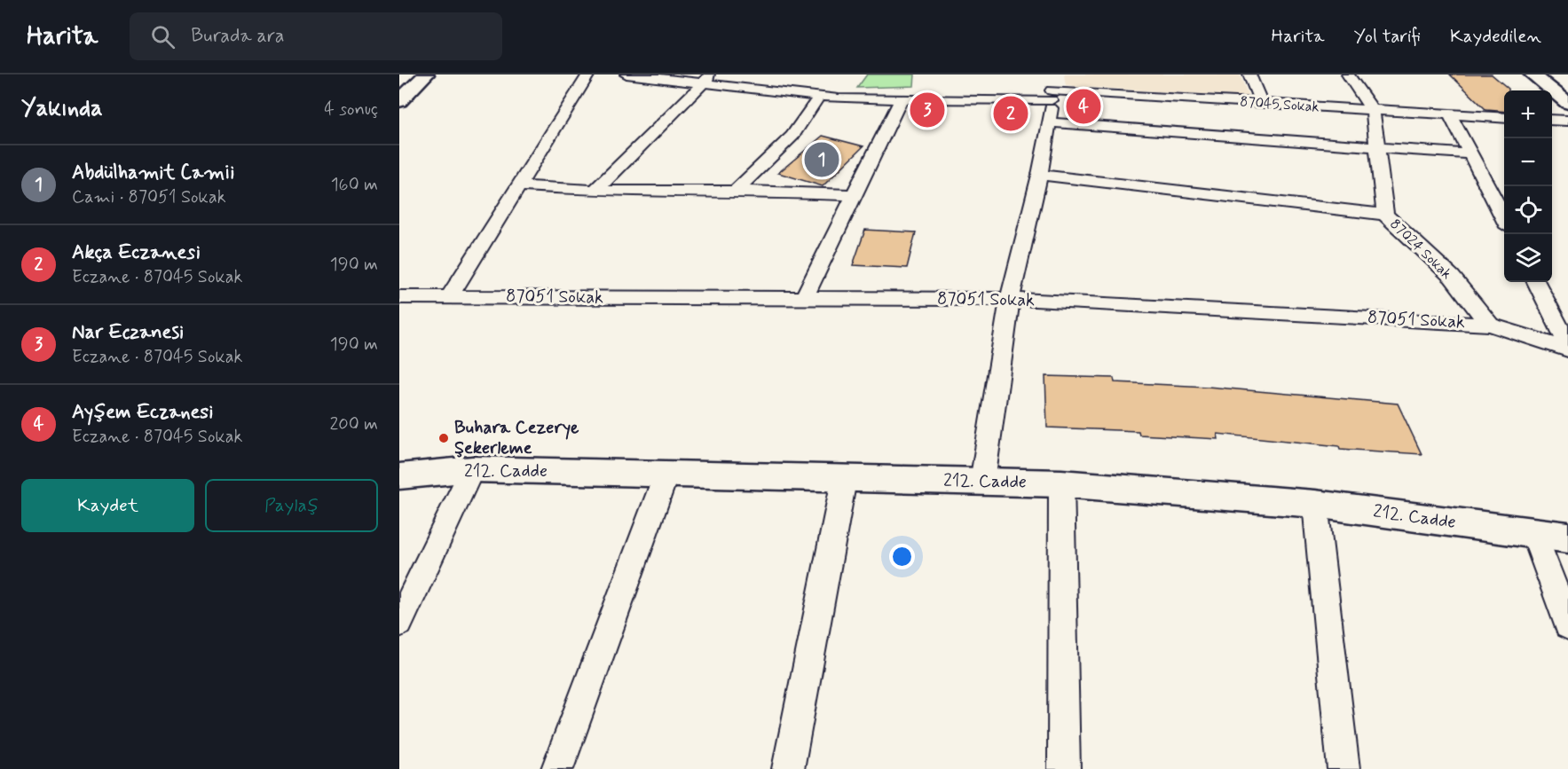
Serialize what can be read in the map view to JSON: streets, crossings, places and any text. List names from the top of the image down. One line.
{"streets":{"street":["87045 Sokak","87024 Sokak","87051 Sokak","212. Cadde"]},"crossings":[["87045 Sokak","87024 Sokak"],["87024 Sokak","87051 Sokak"]],"places":["Buhara Cezerye Şekerleme"],"page":{"header":"Harita","search":"Burada ara","nav":["Harita","Yol tarifi","Kaydedilen"],"heading":["Yakında","4 sonuç"],"pins":["4","3","2","1"],"map_buttons":["+","−"],"list":[{"mark":"1","name":"Abdülhamit Camii","note":"Cami · 87051 Sokak","value":"160 m"},{"mark":"2","name":"Akça Eczanesi","note":"Eczane · 87045 Sokak","value":"190 m"},{"mark":"3","name":"Nar Eczanesi","note":"Eczane · 87045 Sokak","value":"190 m"},{"mark":"4","name":"Ayşem Eczanesi","note":"Eczane · 87045 Sokak","value":"200 m"}],"buttons":["Kaydet","Paylaş"]}}
